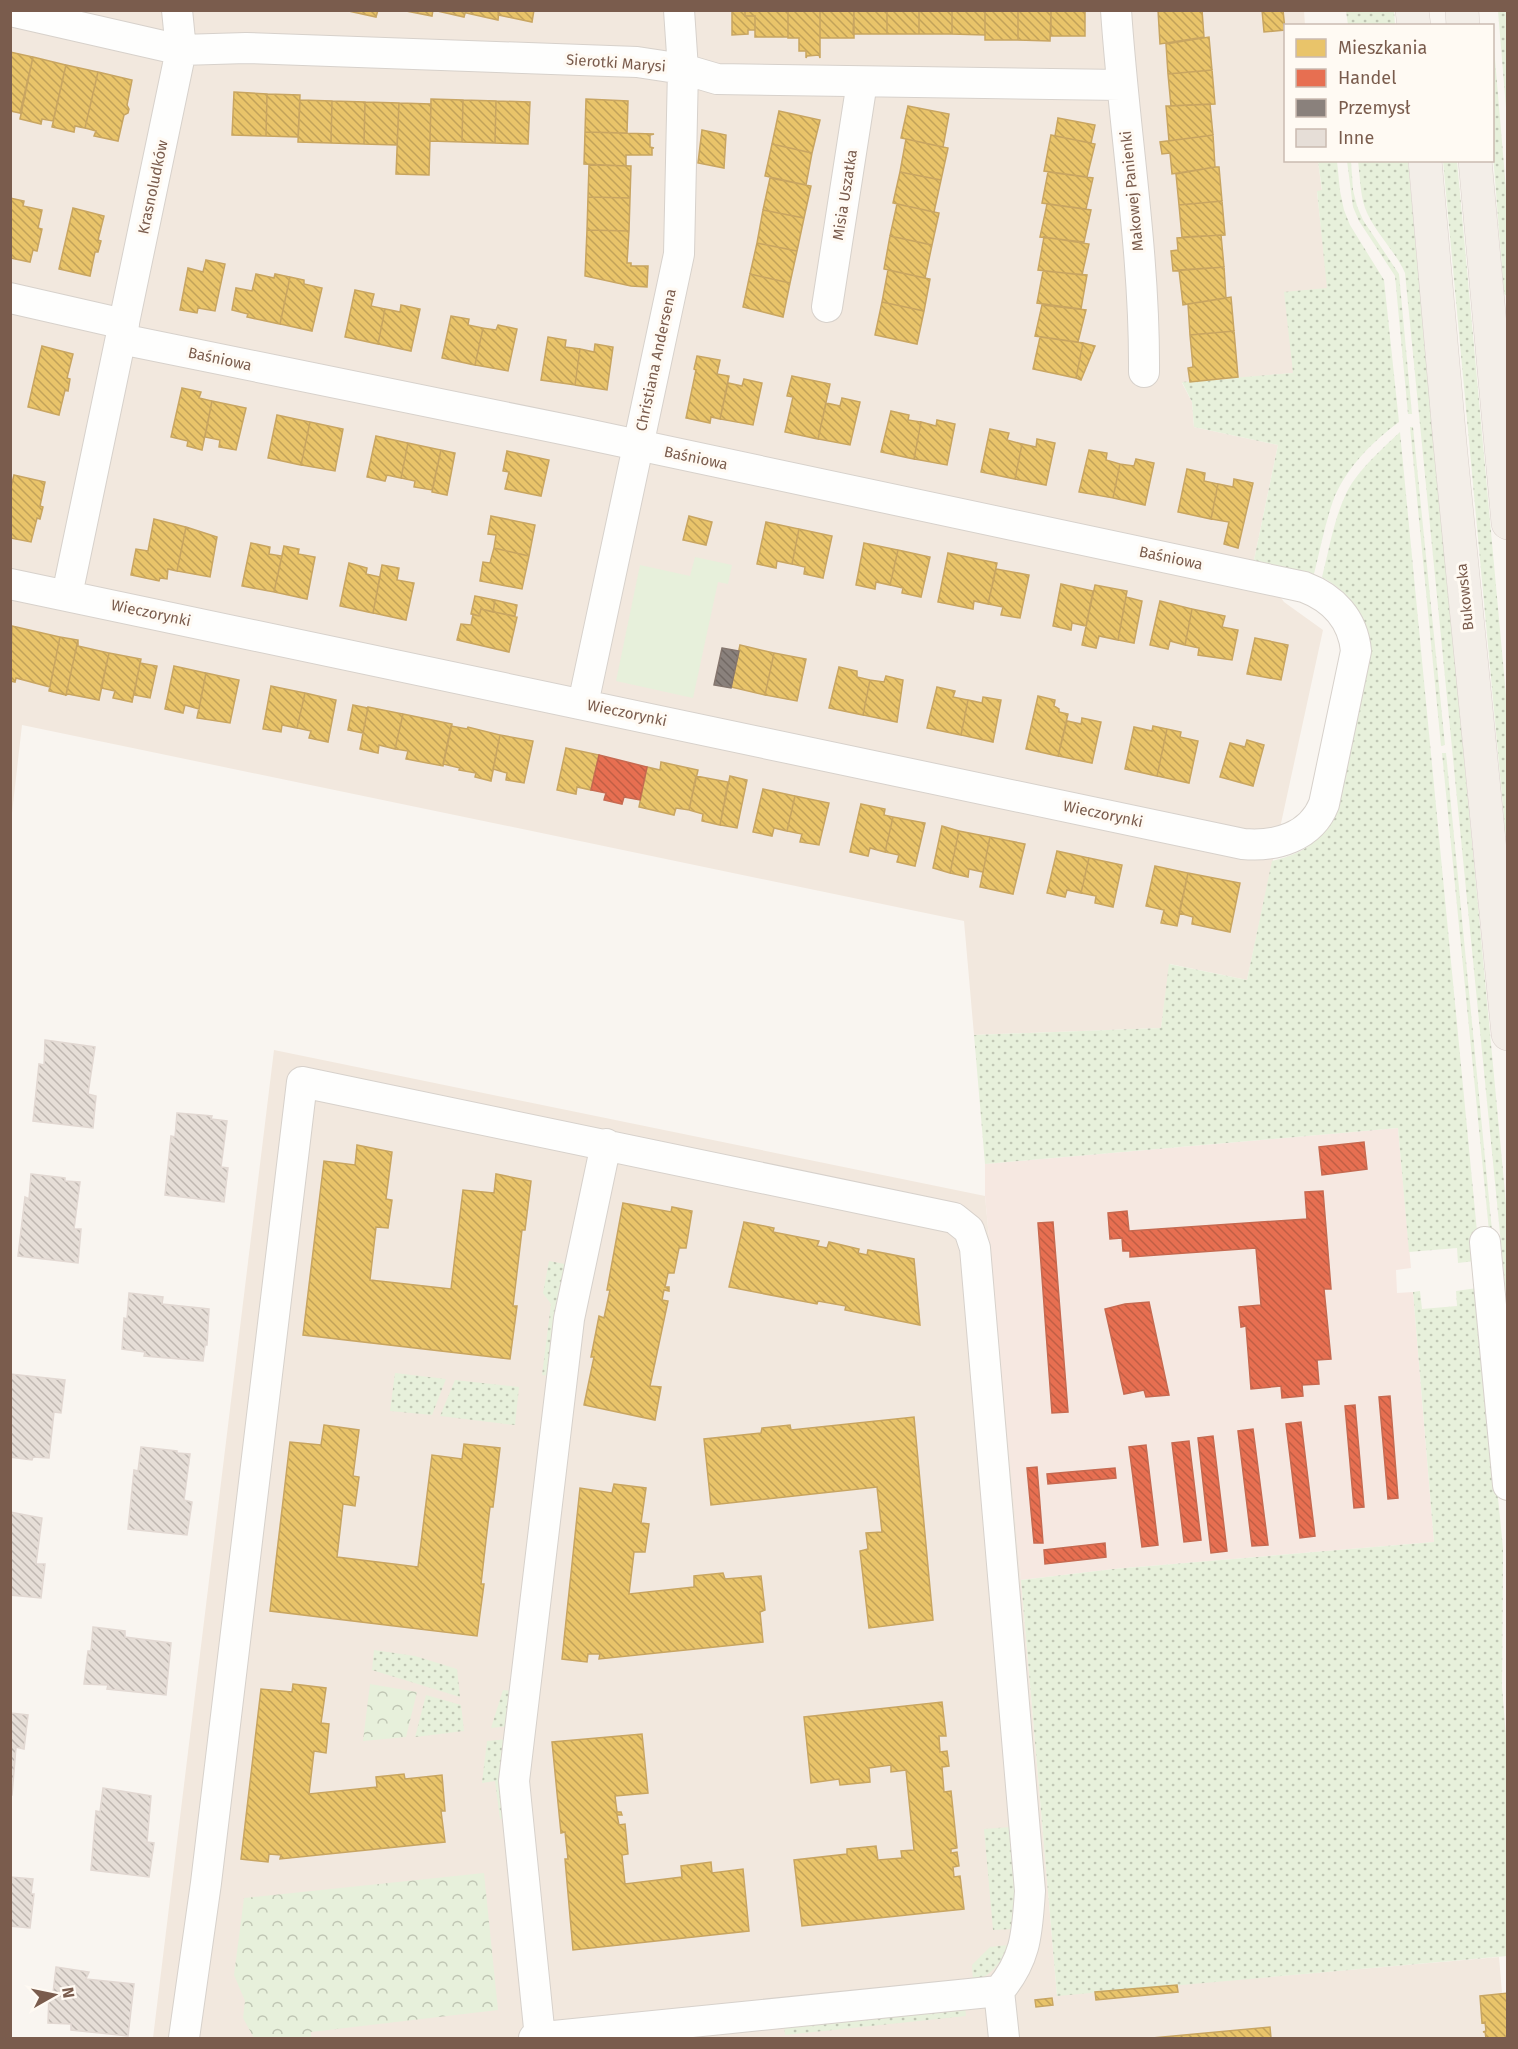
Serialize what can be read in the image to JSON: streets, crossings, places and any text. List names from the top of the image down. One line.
{"streets":{"main road":["Bukowska"],"street":["Sierotki Marysi","Krasnoludków","Makowej Panienki","Misia Uszatka","Baśniowa","Christiana Andersena","Wieczorynki"]},"crossings":[["Sierotki Marysi","Krasnoludków"],["Sierotki Marysi","Makowej Panienki"],["Sierotki Marysi","Misia Uszatka"],["Sierotki Marysi","Christiana Andersena"],["Krasnoludków","Baśniowa"],["Krasnoludków","Wieczorynki"],["Baśniowa","Christiana Andersena"],["Baśniowa","Wieczorynki"],["Christiana Andersena","Wieczorynki"]],"legend":["Mieszkania","Handel","Przemysł","Inne"],"north":"right"}
